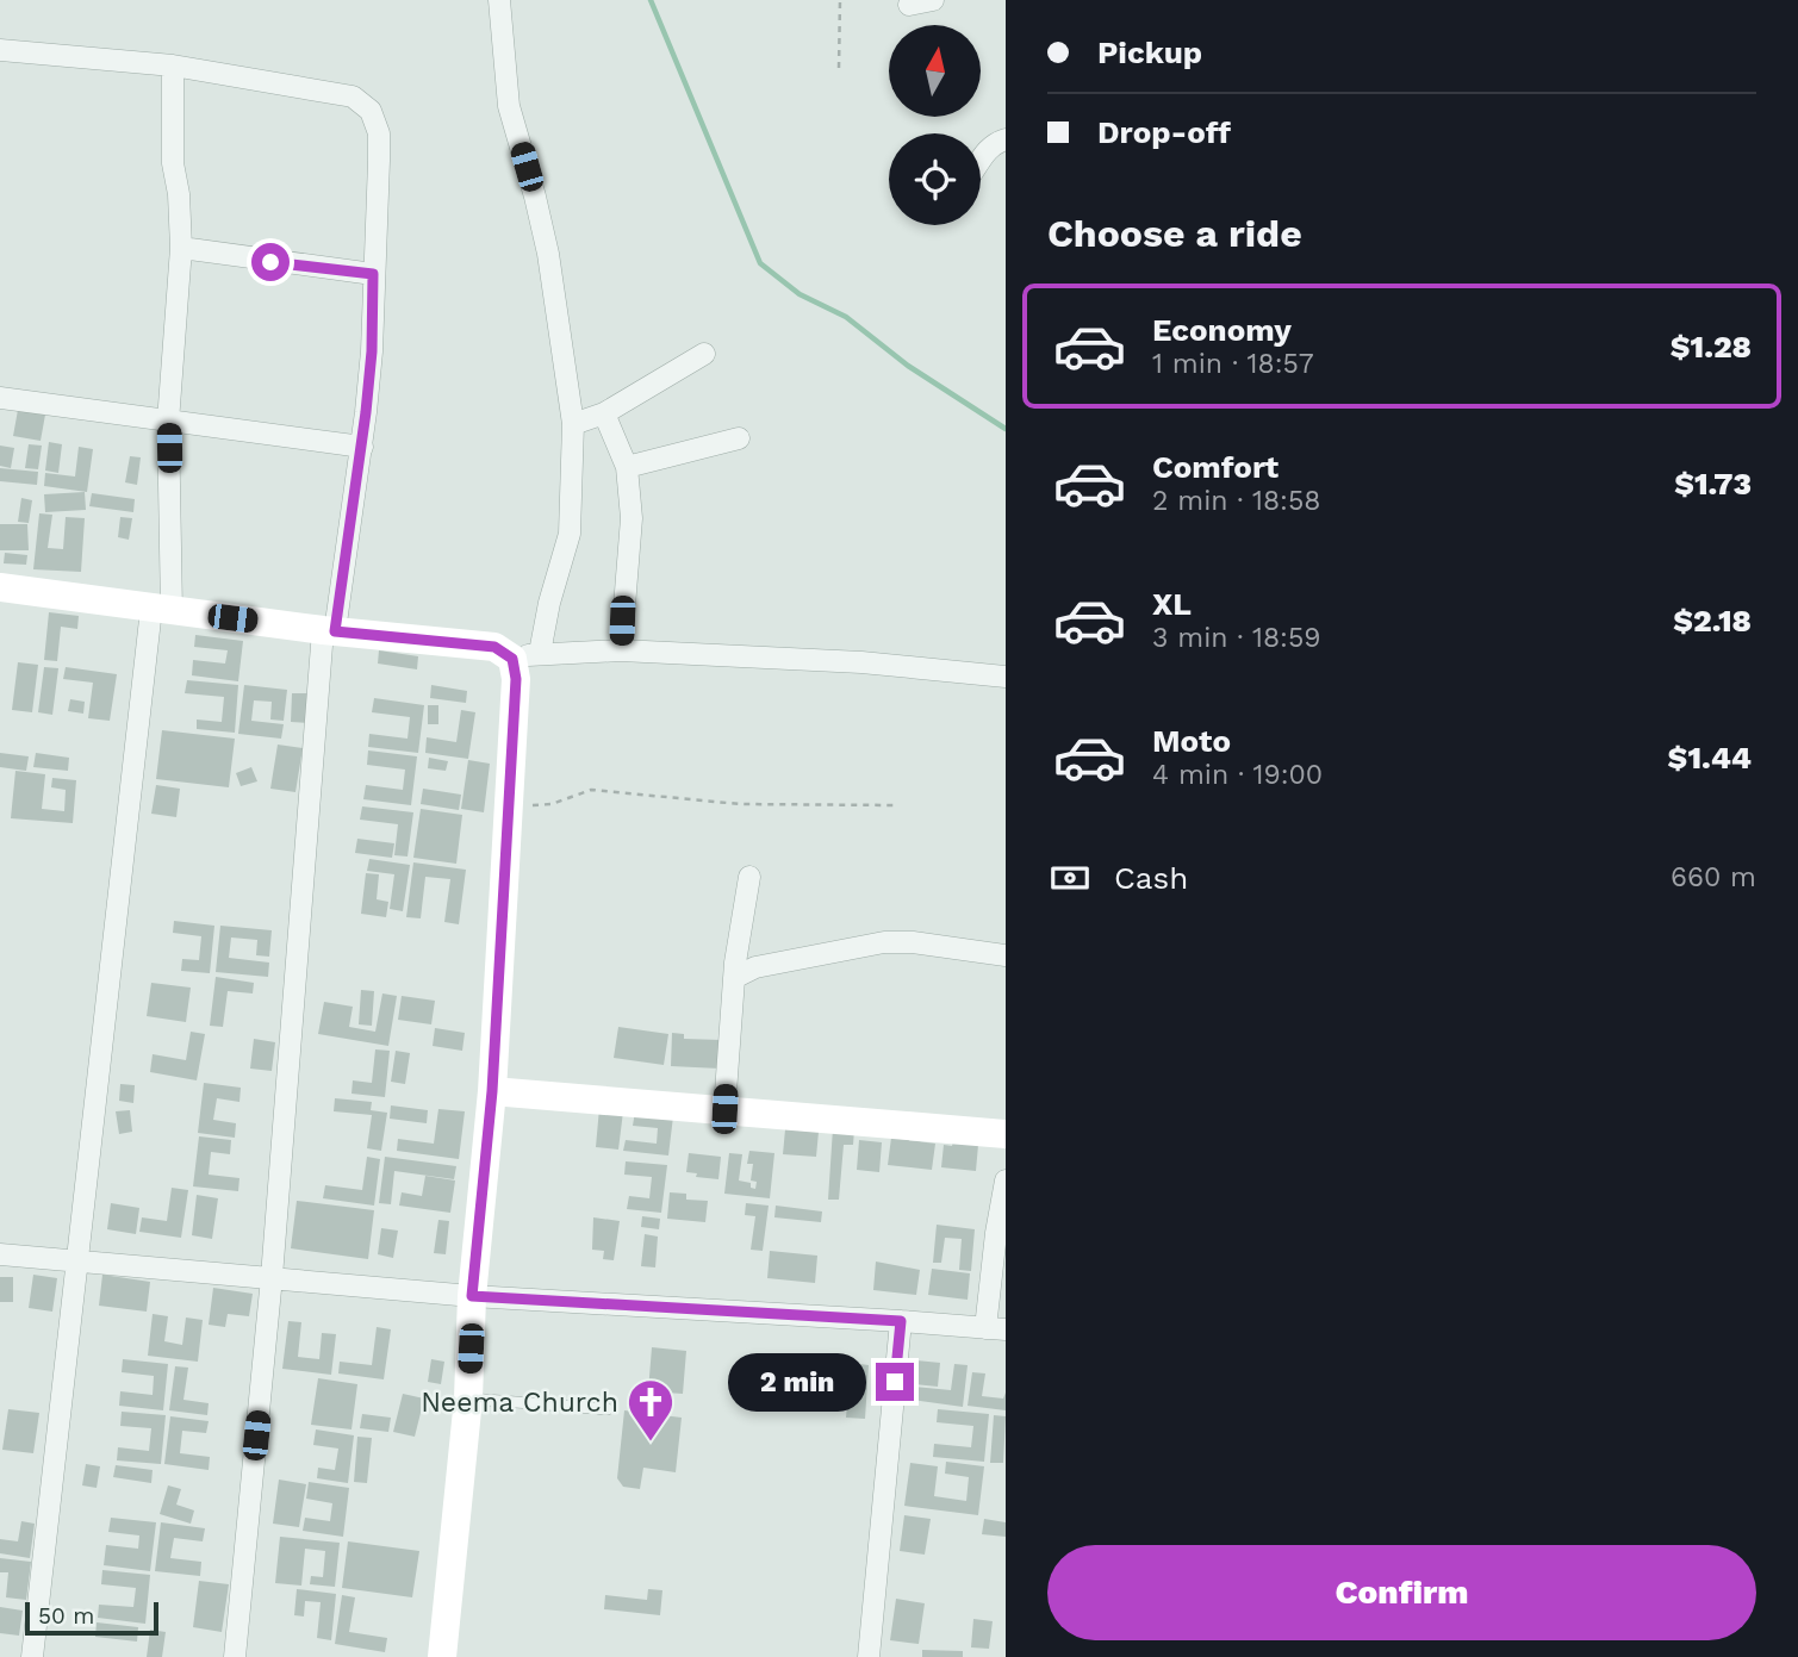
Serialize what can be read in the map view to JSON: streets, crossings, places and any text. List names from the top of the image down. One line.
{"places":{"church":["Neema Church"]},"scale_bar":"50 m","north":"top","page":{"banner":["Pickup","Drop-off"],"heading":"Choose a ride","list":[{"name":"Economy","note":"1 min · 18:57","value":"$1.28"},{"name":"Comfort","note":"2 min · 18:58","value":"$1.73"},{"name":"XL","note":"3 min · 18:59","value":"$2.18"},{"name":"Moto","note":"4 min · 19:00","value":"$1.44"}],"pay":["Cash","660 m"],"bubble":"2 min","buttons":"Confirm","scale":"50 m"}}
